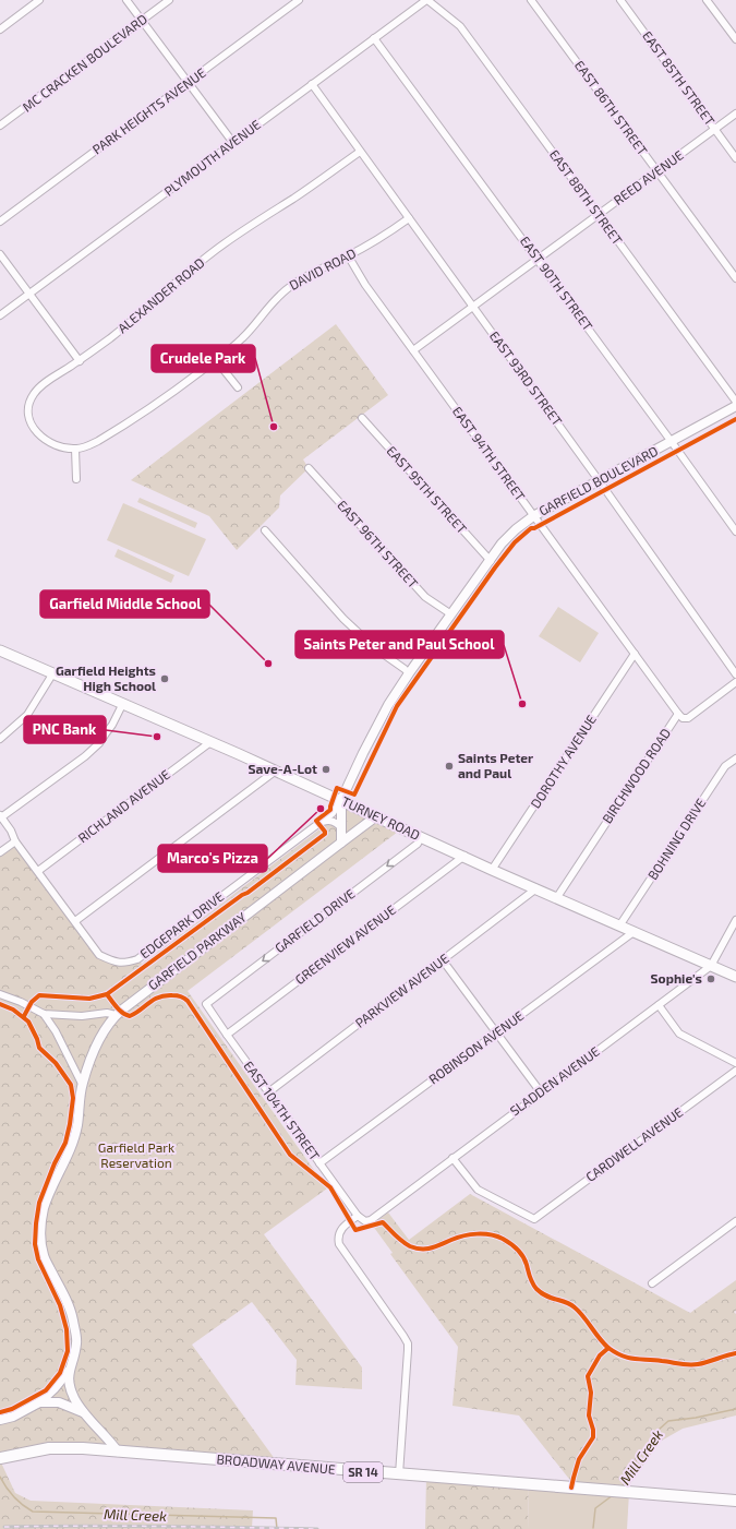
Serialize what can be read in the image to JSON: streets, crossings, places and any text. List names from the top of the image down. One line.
{"streets":{"main road":["TURNEY ROAD","BROADWAY AVENUE","SR 14"],"street":["MC CRACKEN BOULEVARD","EAST 85TH STREET","EAST 86TH STREET","PARK HEIGHTS AVENUE","PLYMOUTH AVENUE","REED AVENUE","EAST 88TH STREET","DAVID ROAD","EAST 90TH STREET","ALEXANDER ROAD","EAST 93RD STREET","EAST 94TH STREET","GARFIELD BOULEVARD","EAST 95TH STREET","EAST 96TH STREET","DOROTHY AVENUE","BIRCHWOOD ROAD","RICHLAND AVENUE","BOHNING DRIVE","GARFIELD DRIVE","EDGEPARK DRIVE","GREENVIEW AVENUE","GARFIELD PARKWAY","PARKVIEW AVENUE","ROBINSON AVENUE","SLADDEN AVENUE","EAST 104TH STREET","CARDWELL AVENUE"]},"crossings":[["EAST 85TH STREET","REED AVENUE"],["EAST 86TH STREET","REED AVENUE"],["PLYMOUTH AVENUE","EAST 88TH STREET"],["PLYMOUTH AVENUE","EAST 90TH STREET"],["PLYMOUTH AVENUE","EAST 93RD STREET"],["REED AVENUE","EAST 88TH STREET"],["REED AVENUE","EAST 90TH STREET"],["REED AVENUE","EAST 93RD STREET"],["REED AVENUE","EAST 94TH STREET"],["DAVID ROAD","ALEXANDER ROAD"],["DAVID ROAD","EAST 93RD STREET"],["DAVID ROAD","EAST 94TH STREET"],["EAST 90TH STREET","GARFIELD BOULEVARD"],["ALEXANDER ROAD","EAST 93RD STREET"],["EAST 93RD STREET","GARFIELD BOULEVARD"],["EAST 94TH STREET","GARFIELD BOULEVARD"],["EAST 94TH STREET","DOROTHY AVENUE"],["EAST 94TH STREET","BIRCHWOOD ROAD"],["GARFIELD BOULEVARD","EAST 95TH STREET"],["GARFIELD BOULEVARD","EAST 96TH STREET"],["GARFIELD BOULEVARD","TURNEY ROAD"],["GARFIELD BOULEVARD","EDGEPARK DRIVE"],["DOROTHY AVENUE","TURNEY ROAD"],["BIRCHWOOD ROAD","TURNEY ROAD"],["RICHLAND AVENUE","TURNEY ROAD"],["RICHLAND AVENUE","EDGEPARK DRIVE"],["TURNEY ROAD","BOHNING DRIVE"],["TURNEY ROAD","GARFIELD DRIVE"],["TURNEY ROAD","EDGEPARK DRIVE"],["TURNEY ROAD","GREENVIEW AVENUE"],["TURNEY ROAD","GARFIELD PARKWAY"],["TURNEY ROAD","PARKVIEW AVENUE"],["TURNEY ROAD","ROBINSON AVENUE"],["TURNEY ROAD","SLADDEN AVENUE"],["GARFIELD DRIVE","EAST 104TH STREET"],["GREENVIEW AVENUE","EAST 104TH STREET"],["GARFIELD PARKWAY","BROADWAY AVENUE"],["PARKVIEW AVENUE","EAST 104TH STREET"],["ROBINSON AVENUE","EAST 104TH STREET"],["SLADDEN AVENUE","EAST 104TH STREET"],["SLADDEN AVENUE","CARDWELL AVENUE"]],"one_way":["GARFIELD DRIVE"],"water":["Mill Creek"],"parks":["Garfield Park Reservation"],"places":["Crudele Park","Garfield Middle School","Garfield Heights High School","Saints Peter and Paul School","PNC Bank","Saints Peter and Paul","Save-A-Lot","Marco's Pizza","Sophie's"]}
